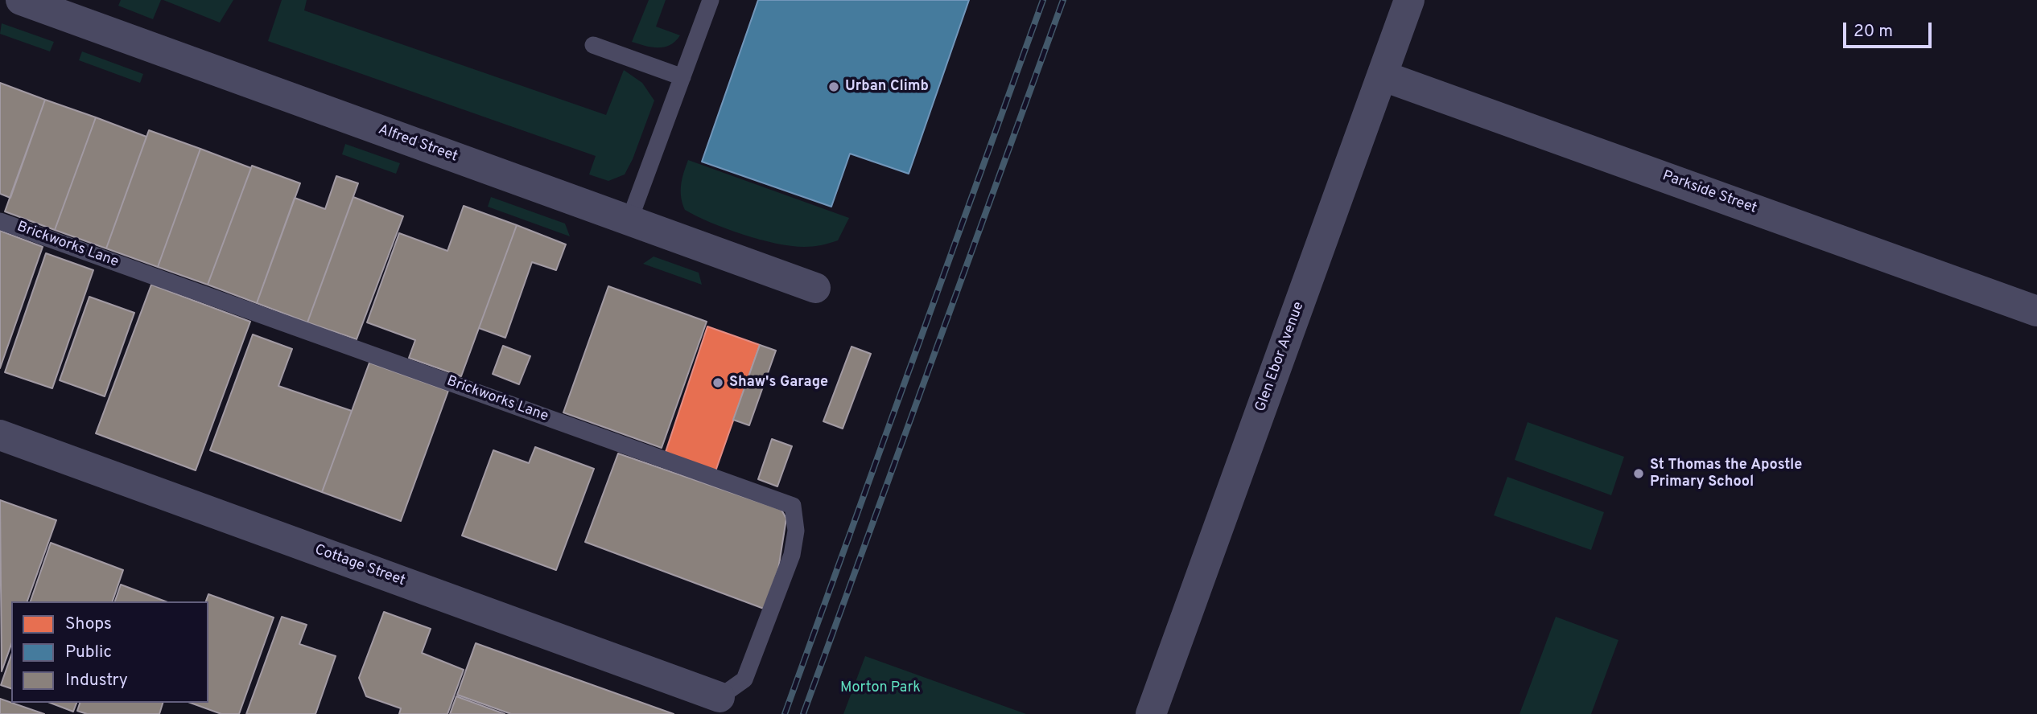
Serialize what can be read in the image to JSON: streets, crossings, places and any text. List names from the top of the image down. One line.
{"streets":{"street":["Alfred Street","Parkside Street","Glen Ebor Avenue","Cottage Street"],"lane":["Brickworks Lane"]},"crossings":[["Parkside Street","Glen Ebor Avenue"],["Brickworks Lane","Cottage Street"]],"parks":["Morton Park"],"places":["Urban Climb","Shaw's Garage","St Thomas the Apostle Primary School"],"legend":["Shops","Public","Industry"],"scale_bar":"20 m"}
